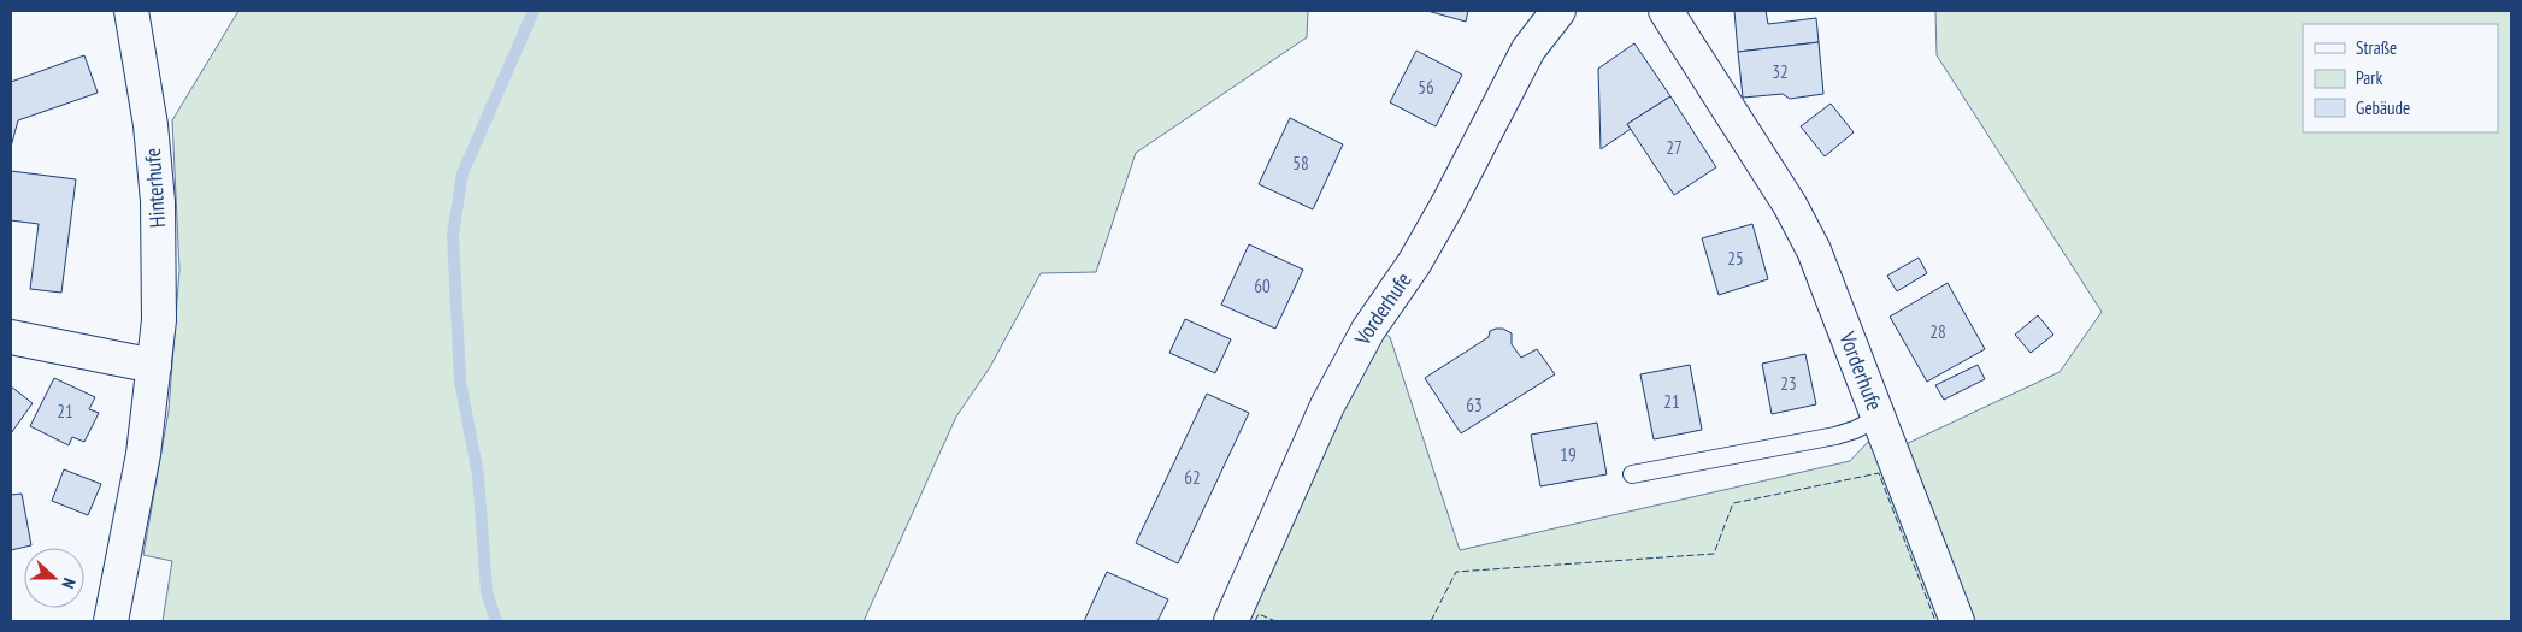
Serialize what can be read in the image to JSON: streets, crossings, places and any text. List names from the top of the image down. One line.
{"streets":{"street":["Hinterhufe","Vorderhufe"]},"house_numbers":["32","56","27","58","25","60","28","23","21","63","21","19","62"],"legend":["Straße","Park","Gebäude"],"north":"right"}
